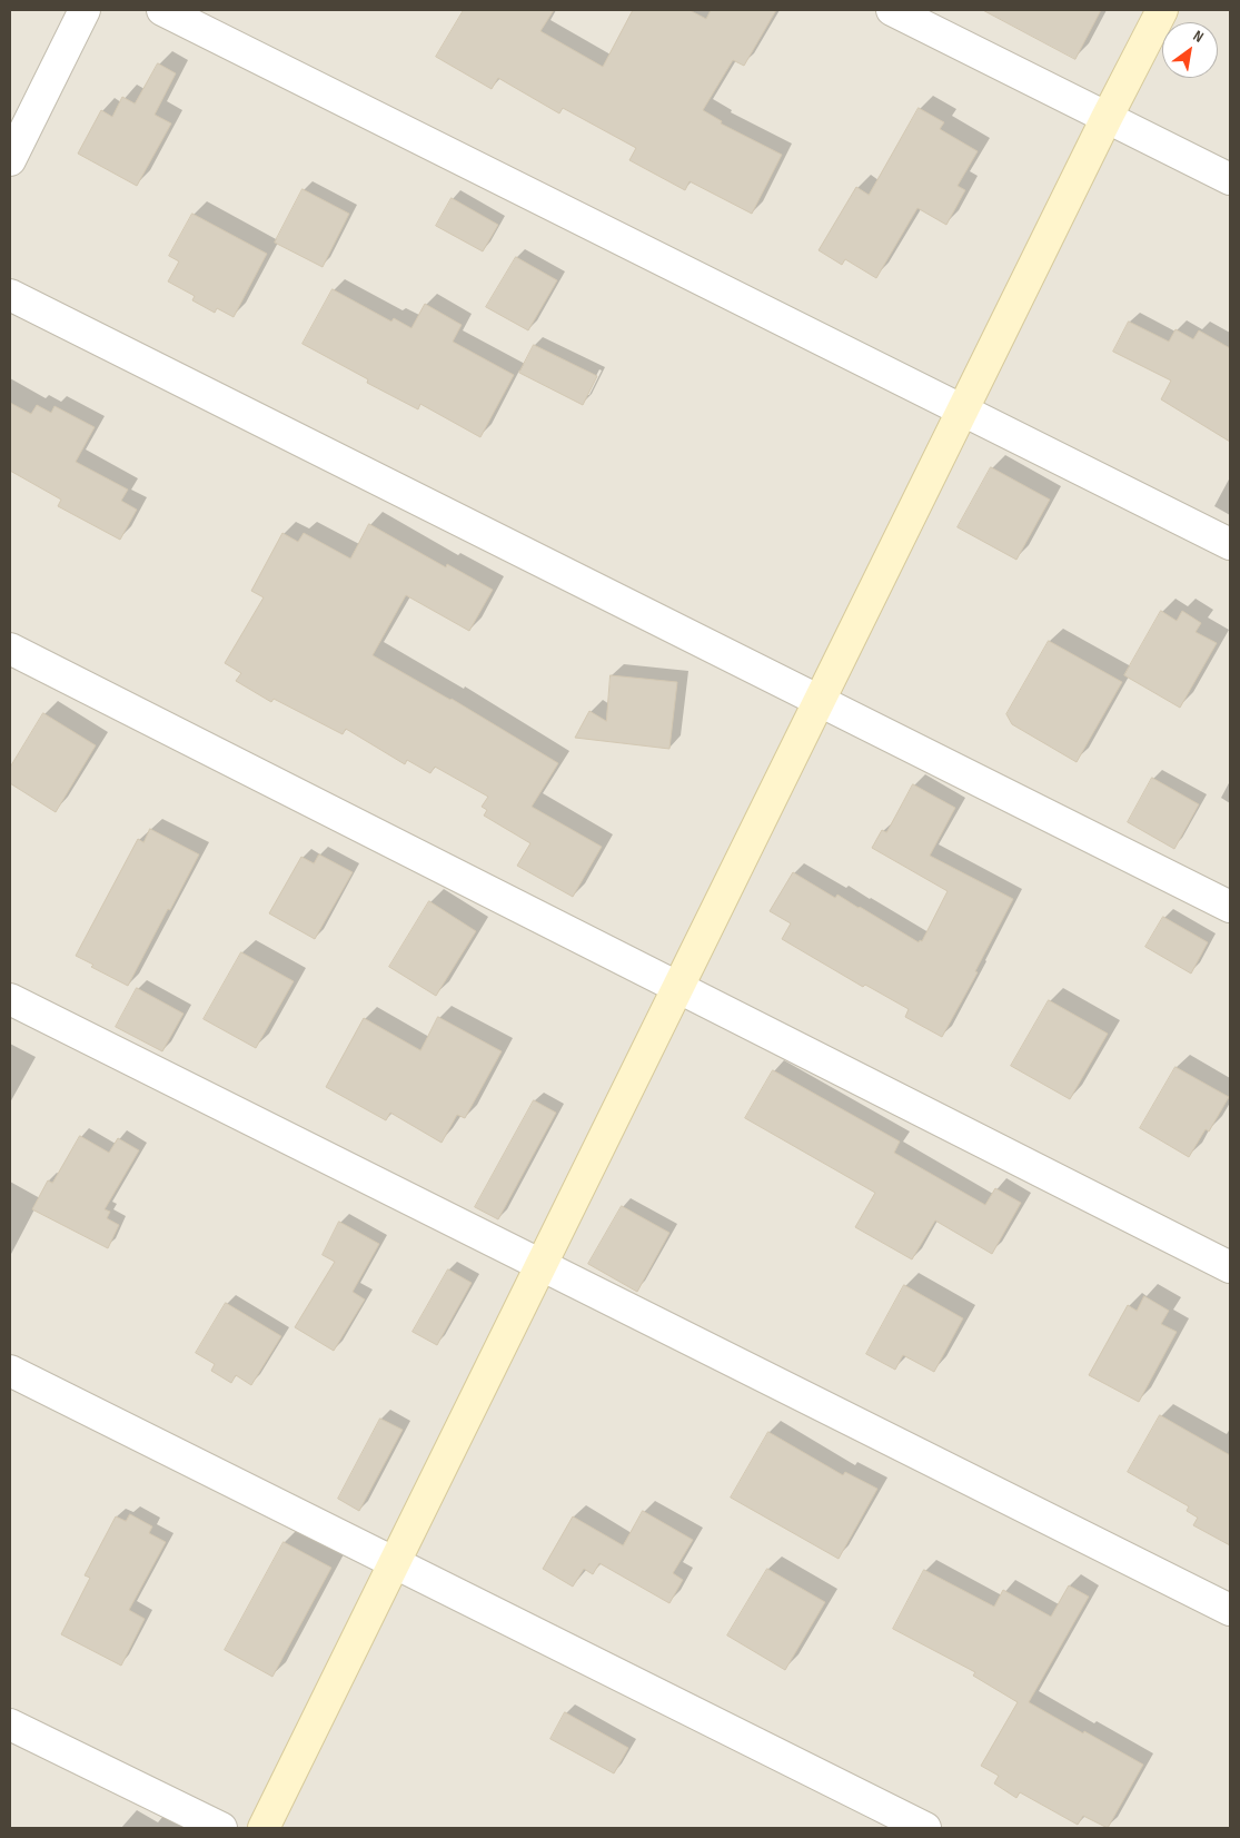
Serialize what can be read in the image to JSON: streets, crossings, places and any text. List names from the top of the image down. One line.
{"north":"top right"}
